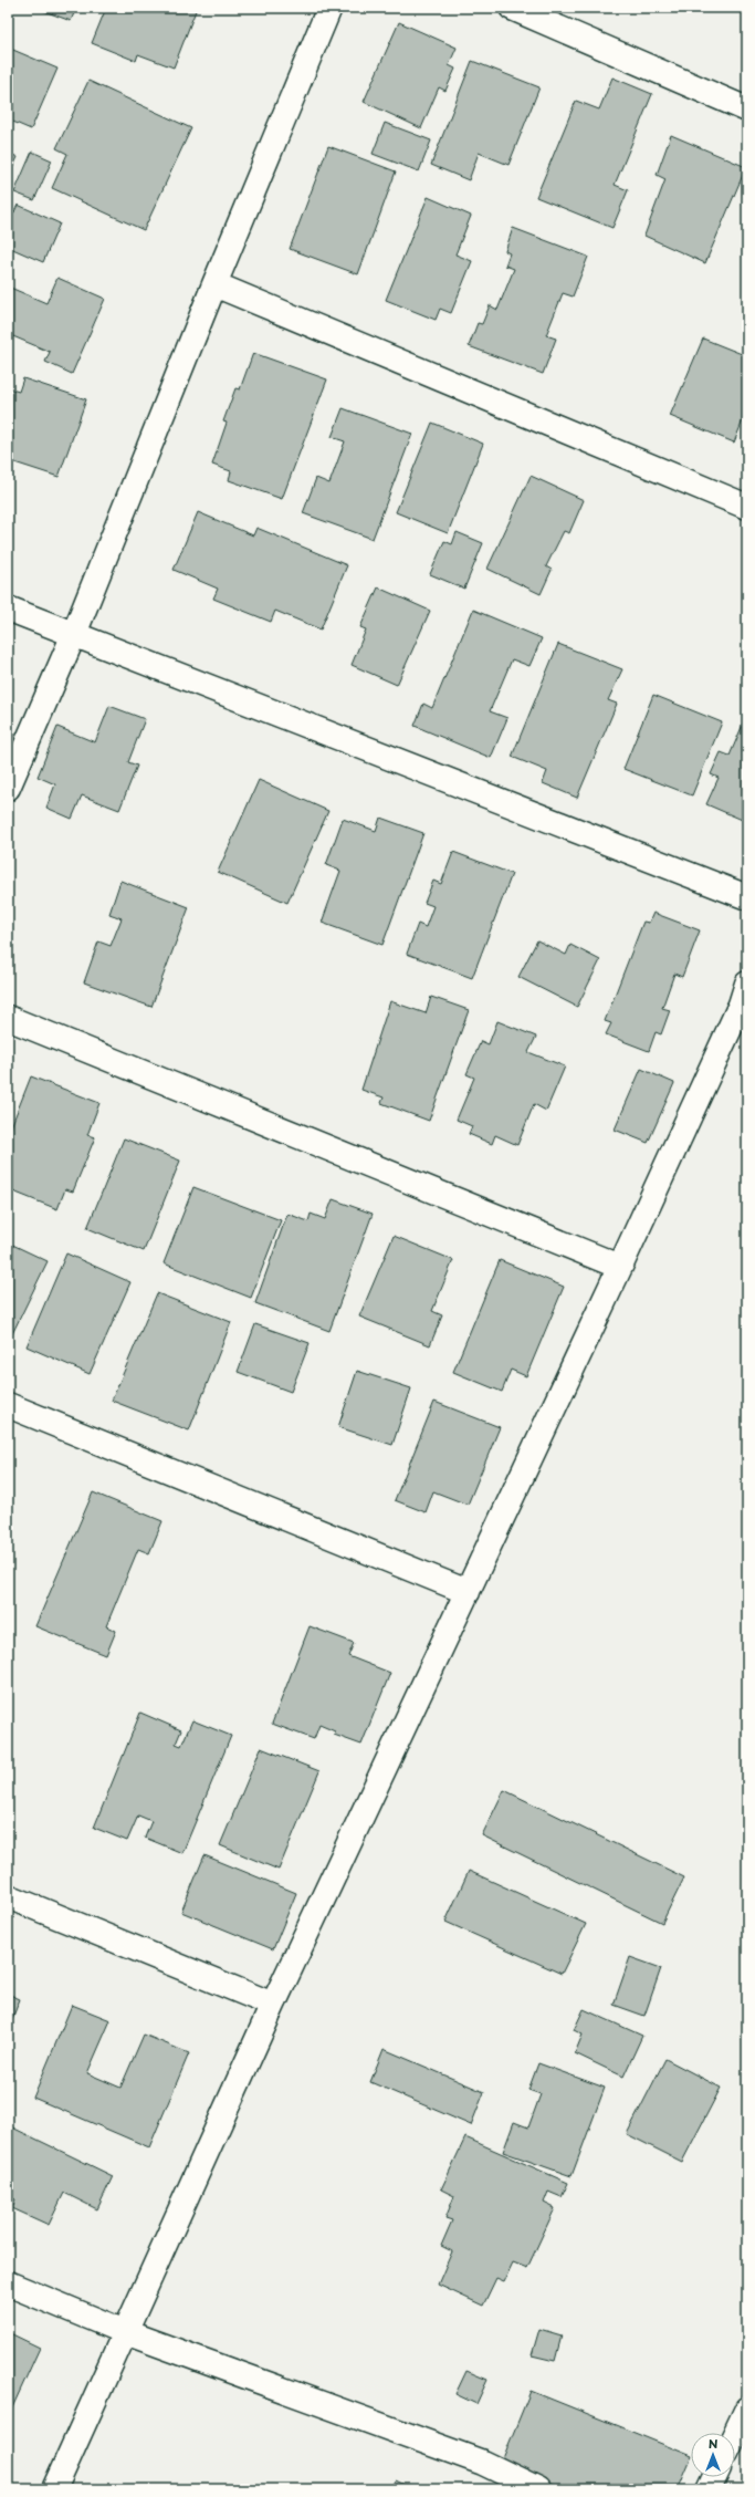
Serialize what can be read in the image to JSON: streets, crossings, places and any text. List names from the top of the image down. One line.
{"north":"top"}
